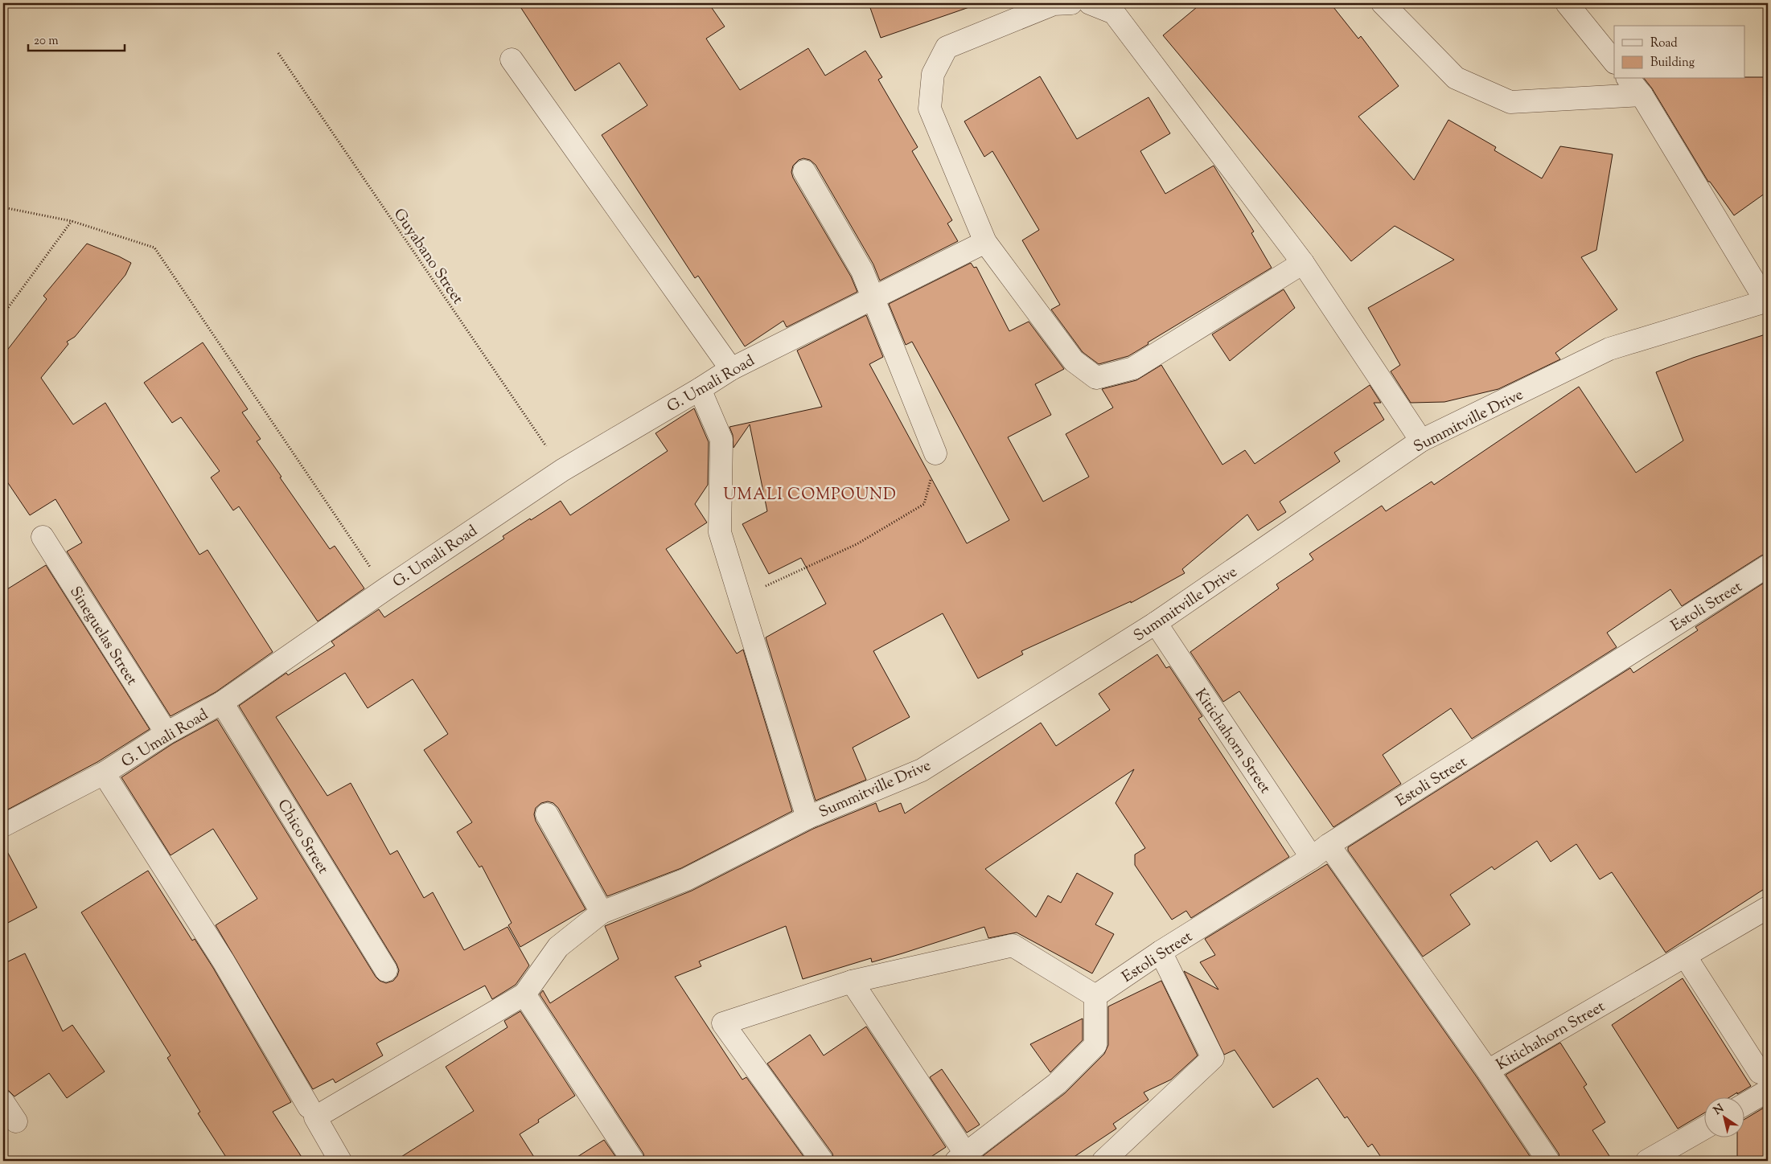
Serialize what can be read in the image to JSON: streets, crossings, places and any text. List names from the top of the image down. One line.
{"streets":{"street":["G. Umali Road","Summitville Drive","Estoli Street","Sineguelas Street","Kitichahorn Street","Chico Street"],"path":["Guyabano Street"]},"crossings":[["Guyabano Street","G. Umali Road"],["G. Umali Road","Sineguelas Street"],["G. Umali Road","Chico Street"],["Summitville Drive","Kitichahorn Street"],["Estoli Street","Kitichahorn Street"]],"districts":["UMALI COMPOUND"],"legend":["Road","Building"],"scale_bar":"20 m","north":"top left"}
